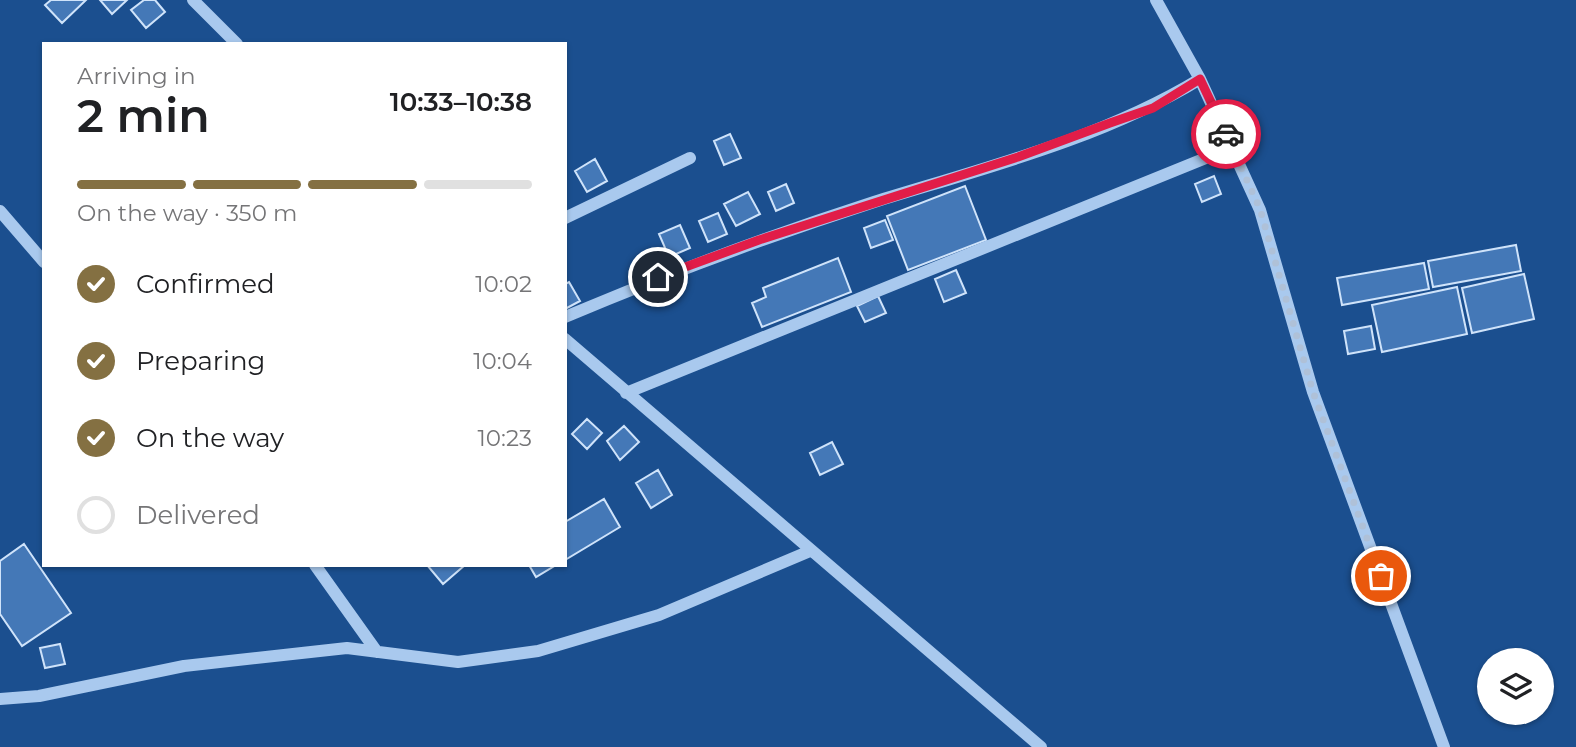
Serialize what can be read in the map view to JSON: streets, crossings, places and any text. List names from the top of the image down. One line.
{"page":{"heading":["2 min","Arriving in","10:33–10:38"],"bar":"On the way · 350 m","list":[["Confirmed","10:02"],["Preparing","10:04"],["On the way","10:23"],"Delivered"]}}
